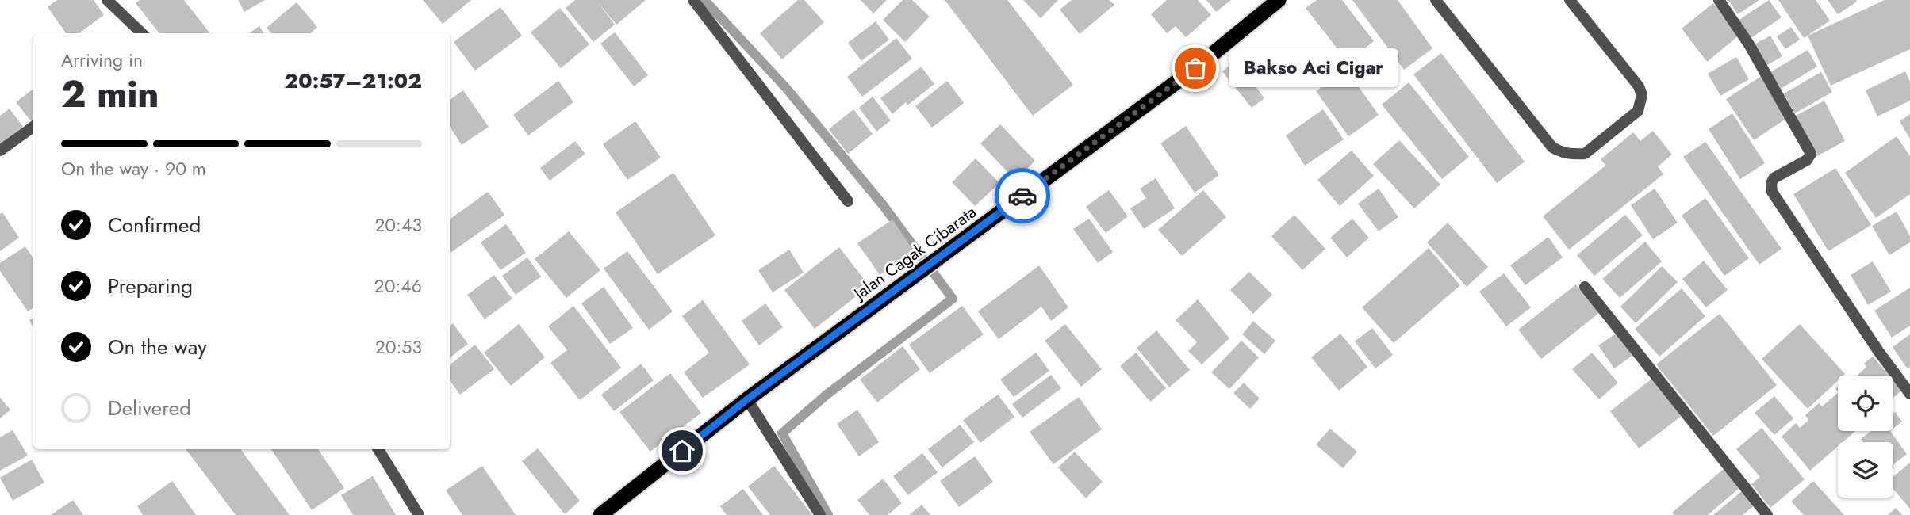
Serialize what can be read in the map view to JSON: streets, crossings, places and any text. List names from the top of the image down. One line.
{"streets":{"highway":["Jalan Cagak Cibarata"]},"places":["Bakso Aci Cigar"],"page":{"heading":["2 min","Arriving in","20:57–21:02"],"bubble":"Bakso Aci Cigar","bar":"On the way · 90 m","list":[["Confirmed","20:43"],["Preparing","20:46"],["On the way","20:53"],"Delivered"]}}
